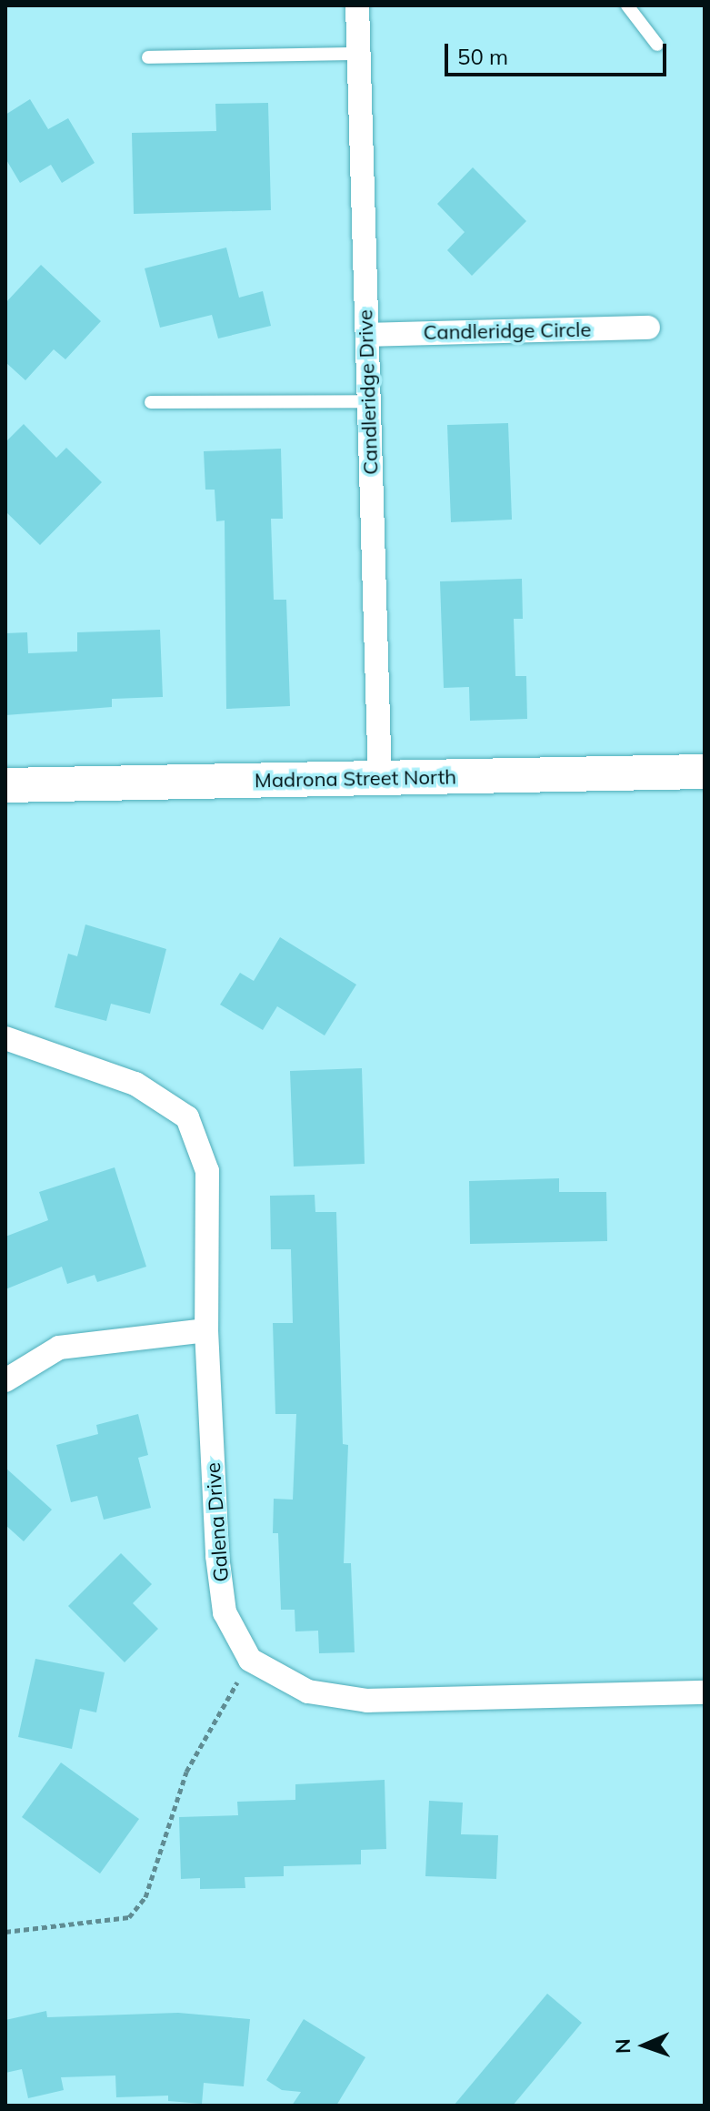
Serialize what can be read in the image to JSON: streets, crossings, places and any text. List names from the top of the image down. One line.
{"streets":{"street":["Candleridge Circle","Candleridge Drive","Madrona Street North","Galena Drive"]},"crossings":[["Candleridge Circle","Candleridge Drive"],["Candleridge Drive","Madrona Street North"]],"scale_bar":"50 m","north":"left"}
